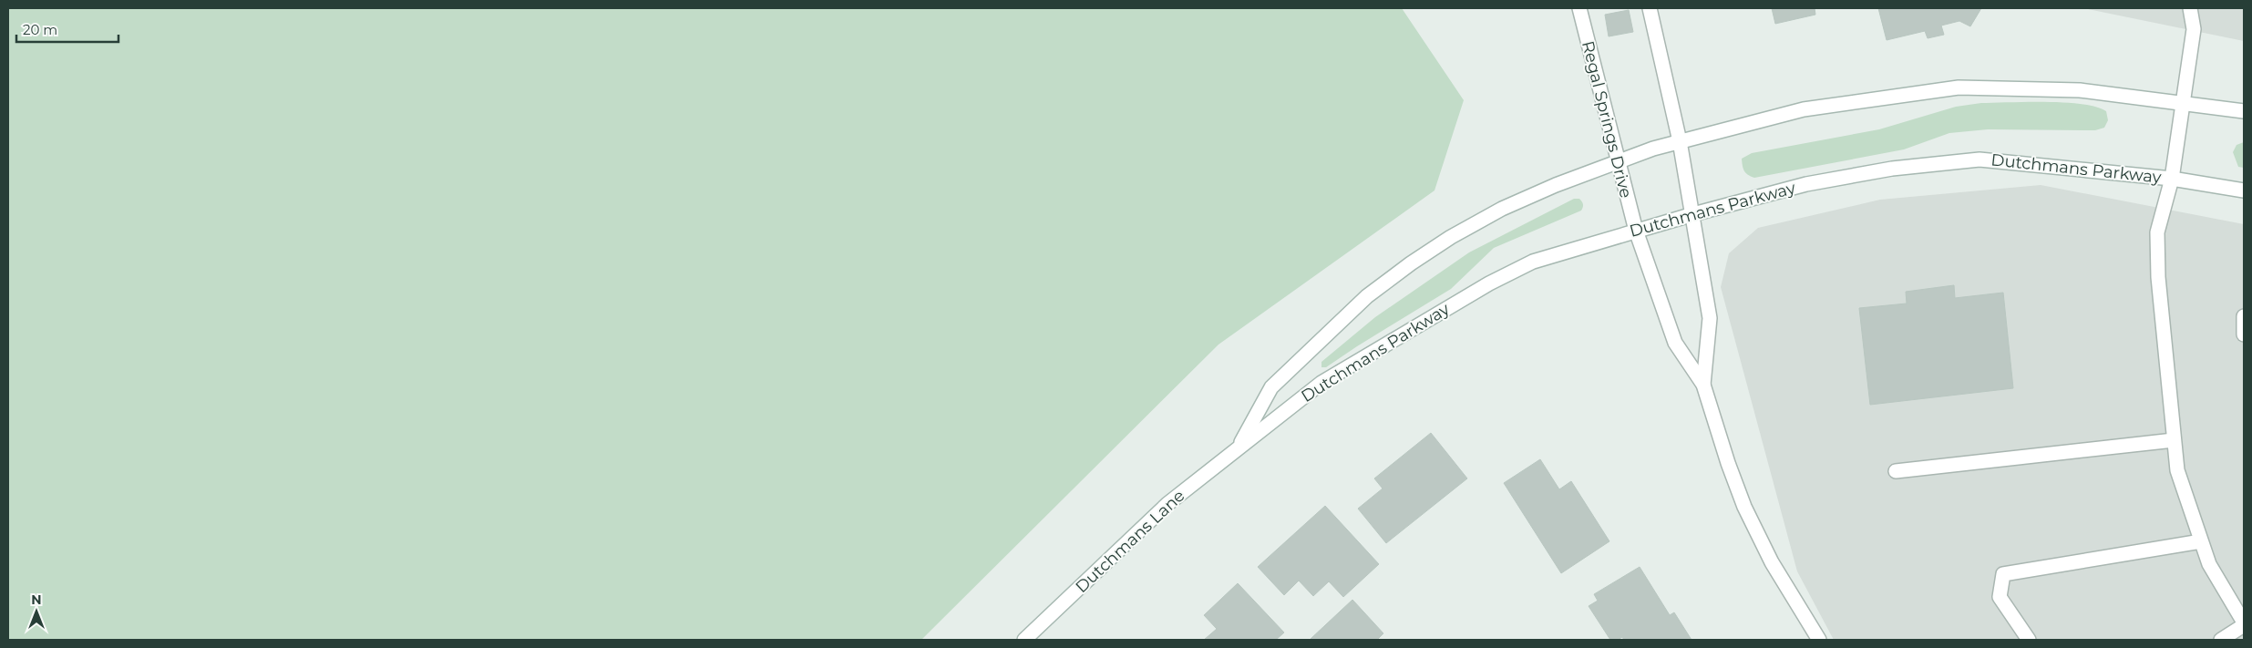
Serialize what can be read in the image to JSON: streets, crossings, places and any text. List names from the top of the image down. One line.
{"streets":{"main road":["Regal Springs Drive","Dutchmans Parkway","Dutchmans Lane"]},"crossings":[["Regal Springs Drive","Dutchmans Parkway"],["Dutchmans Parkway","Dutchmans Lane"]],"scale_bar":"20 m","north":"top"}
